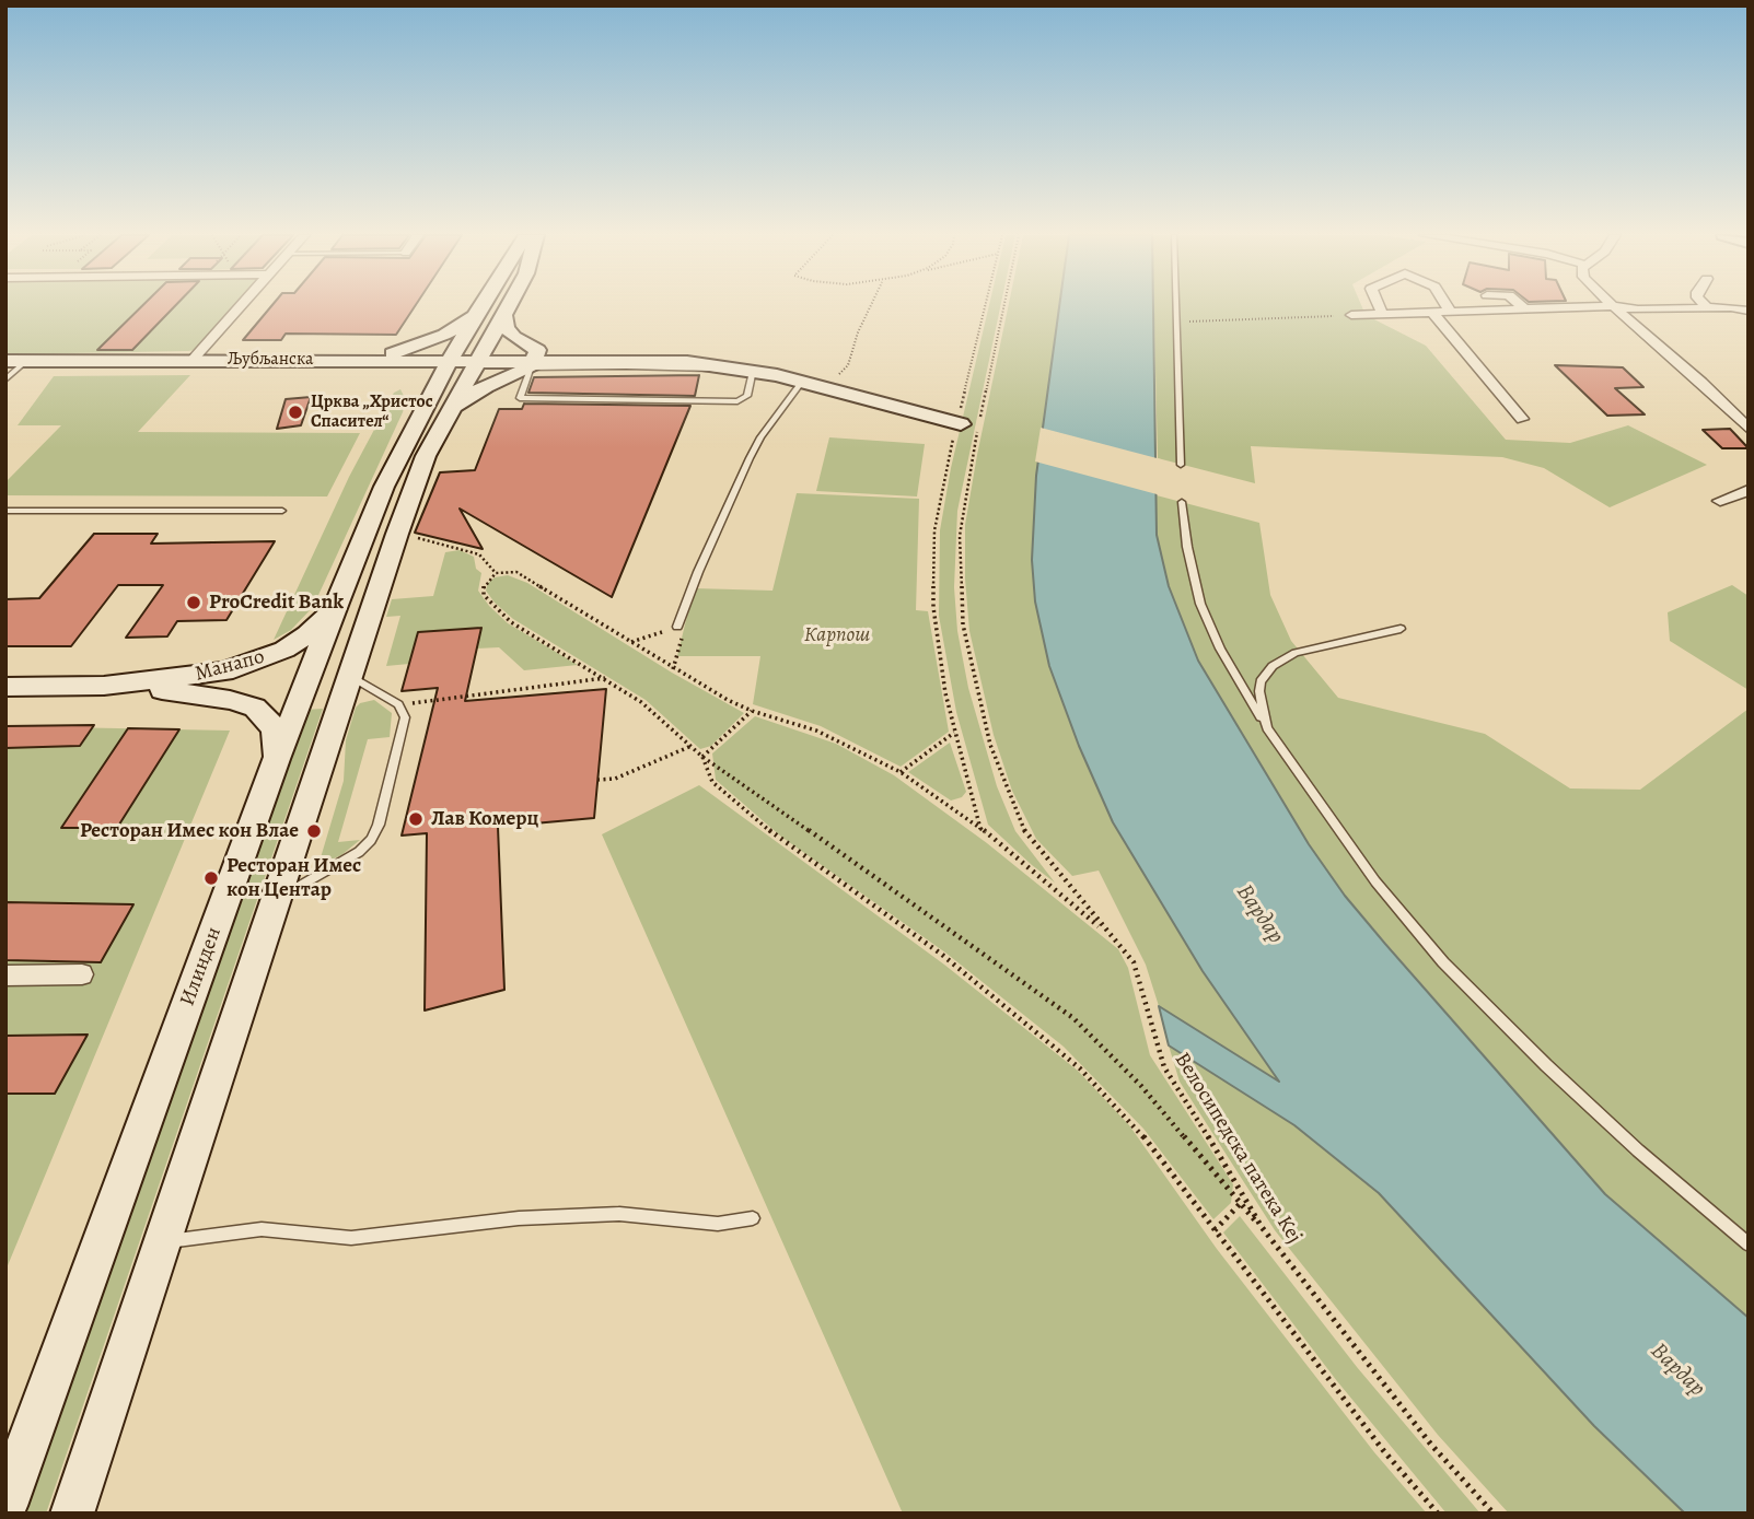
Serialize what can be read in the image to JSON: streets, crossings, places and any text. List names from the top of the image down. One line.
{"streets":{"street":["Љубљанска","Манапо","Илинден"],"path":["Велосипедска патека Кеј"]},"crossings":[["Љубљанска","Илинден"],["Манапо","Илинден"]],"water":["Вардар"],"parks":["Карпош"],"places":["Црква „Христос Спасител“","ProCredit Bank","Лав Комерц","Ресторан Имес кон Влае","Ресторан Имес кон Центар"]}
